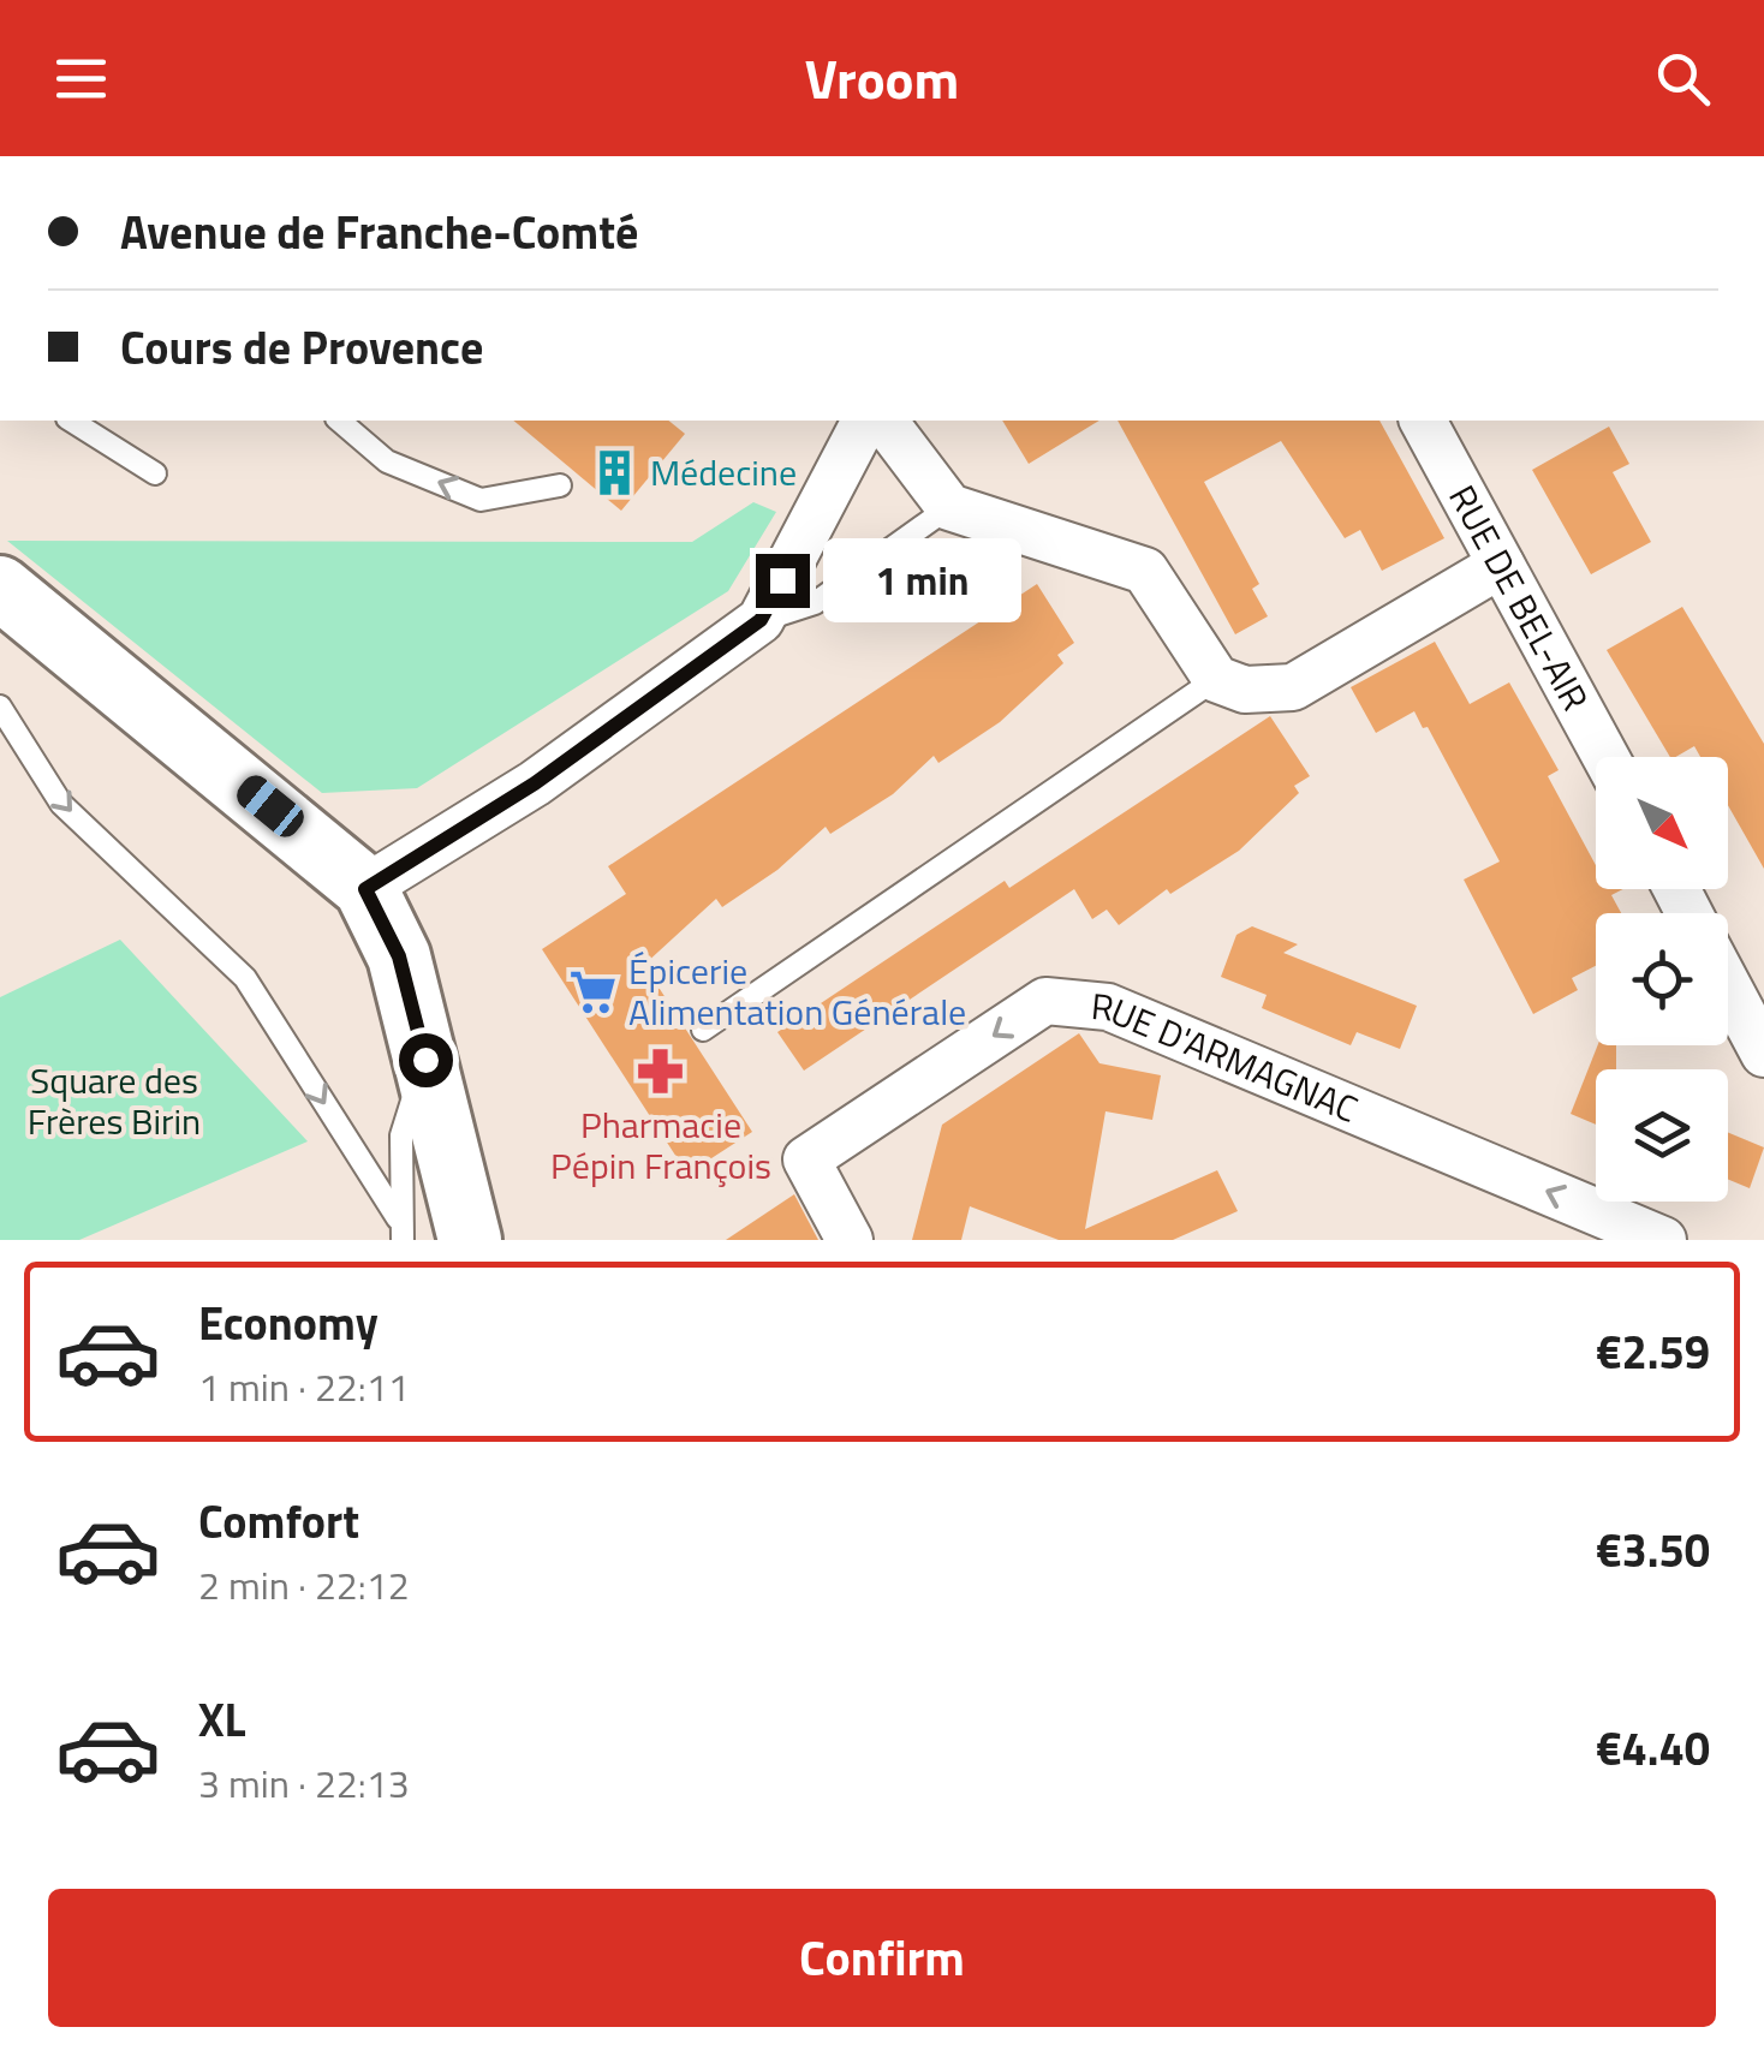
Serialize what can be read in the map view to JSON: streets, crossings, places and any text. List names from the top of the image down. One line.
{"streets":{"street":["RUE DE BEL-AIR","RUE D'ARMAGNAC"]},"parks":["Square des Frères Birin"],"places":{"building":["Médecine"],"supermarket":["Épicerie Alimentation Générale"],"pharmacy":["Pharmacie Pépin François"]},"north":"bottom right","page":{"header":"Vroom","banner":["Avenue de Franche-Comté","Cours de Provence"],"bubble":"1 min","list":[{"name":"Economy","note":"1 min · 22:11","value":"€2.59"},{"name":"Comfort","note":"2 min · 22:12","value":"€3.50"},{"name":"XL","note":"3 min · 22:13","value":"€4.40"}],"buttons":"Confirm"}}
